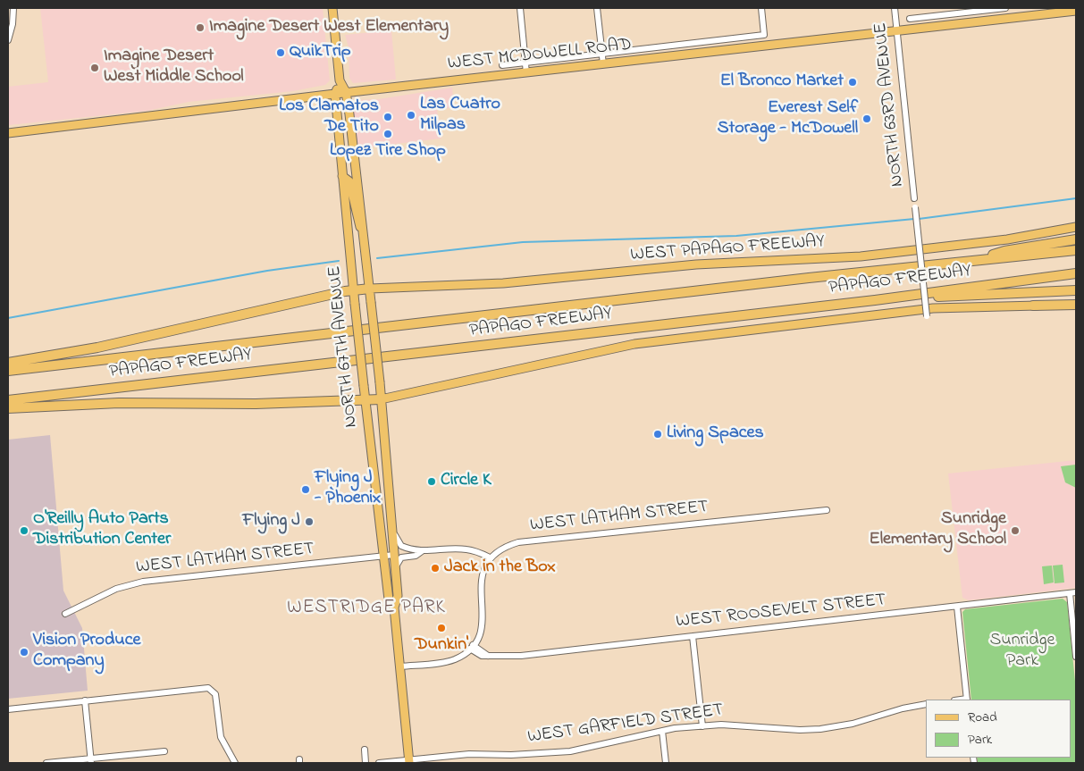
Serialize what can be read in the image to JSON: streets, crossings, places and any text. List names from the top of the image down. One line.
{"streets":{"highway":["PAPAGO FREEWAY"],"main road":["WEST MCDOWELL ROAD","WEST PAPAGO FREEWAY","NORTH 67TH AVENUE"],"street":["NORTH 63RD AVENUE","WEST LATHAM STREET","WEST ROOSEVELT STREET","WEST GARFIELD STREET"]},"crossings":[["WEST MCDOWELL ROAD","NORTH 63RD AVENUE"],["WEST MCDOWELL ROAD","NORTH 67TH AVENUE"],["WEST PAPAGO FREEWAY","NORTH 67TH AVENUE"],["NORTH 67TH AVENUE","WEST LATHAM STREET"],["NORTH 67TH AVENUE","WEST GARFIELD STREET"]],"districts":["WESTRIDGE PARK"],"parks":["Sunridge Park"],"places":["Imagine Desert West Elementary","QuikTrip","Imagine Desert West Middle School","El Bronco Market","Las Cuatro Milpas","Los Clamatos De Tito","Everest Self Storage - McDowell","Lopez Tire Shop","Living Spaces","Circle K","Flying J - Phoenix","Flying J","O'Reilly Auto Parts Distribution Center","Sunridge Elementary School","Jack in the Box","Dunkin'","Vision Produce Company"],"legend":["Road","Park"]}
